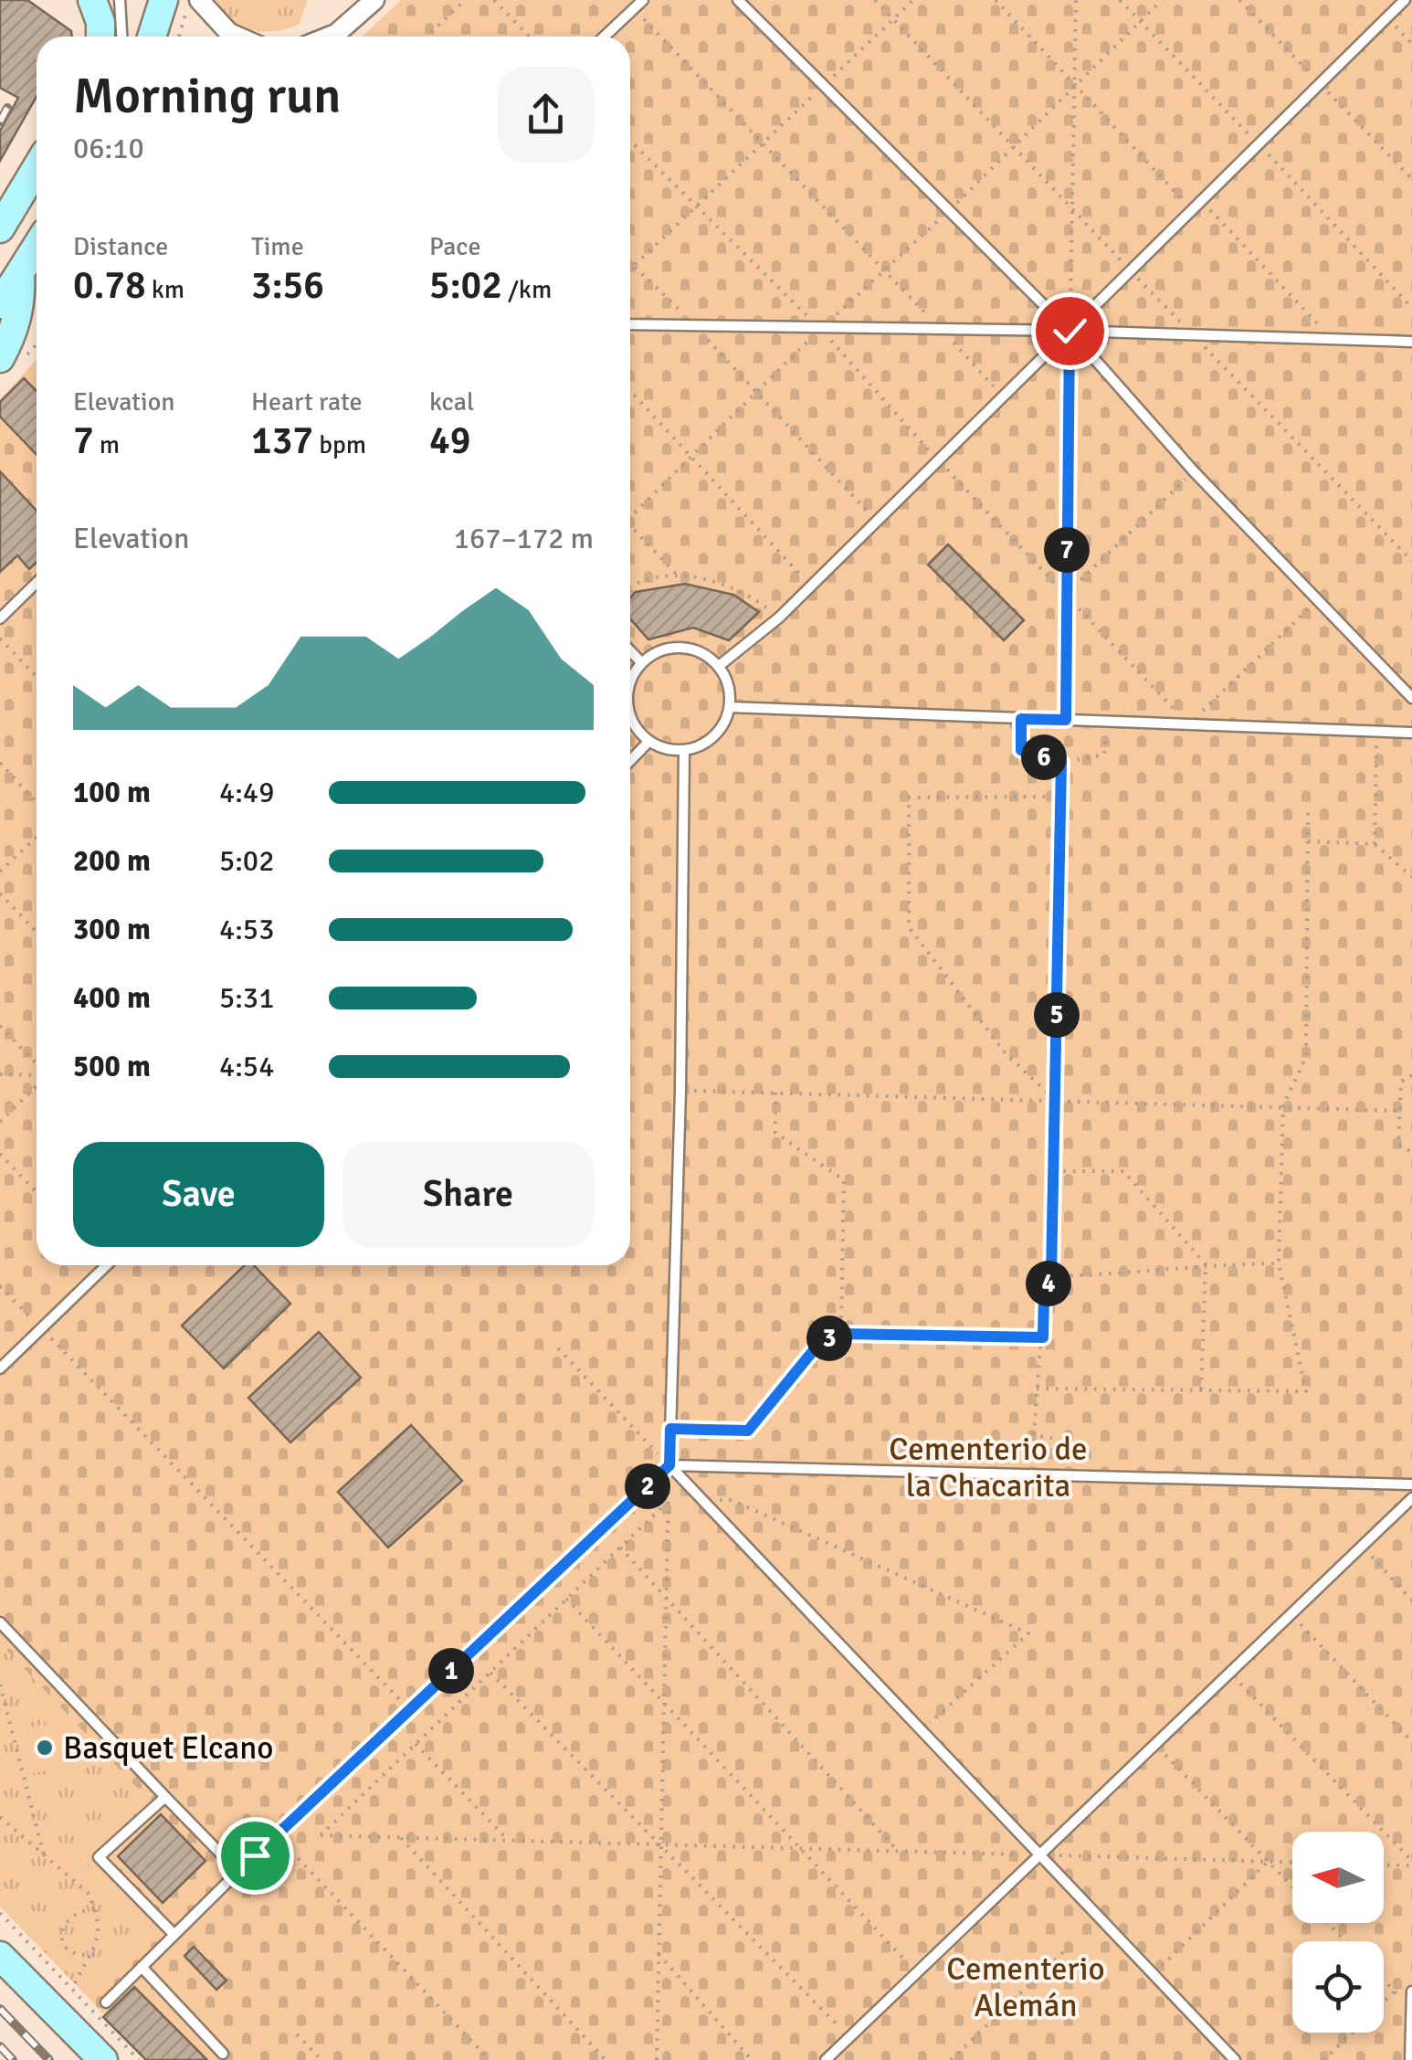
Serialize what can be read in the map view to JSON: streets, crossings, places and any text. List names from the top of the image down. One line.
{"parks":["Cementerio de la Chacarita","Cementerio Alemán"],"places":["Basquet Elcano"],"north":"left","page":{"heading":["Morning run","06:10"],"stats":[["Distance","0.78 km"],["Time","3:56"],["Pace","5:02 /km"],["Elevation","7 m"],["Heart rate","137 bpm"],["kcal","49"]],"chart":["Elevation","167–172 m"],"pins":["7","6","5","4","3","2","1"],"list":[{"name":"100 m","note":"4:49"},{"name":"200 m","note":"5:02"},{"name":"300 m","note":"4:53"},{"name":"400 m","note":"5:31"},{"name":"500 m","note":"4:54"}],"buttons":["Save","Share"]}}
